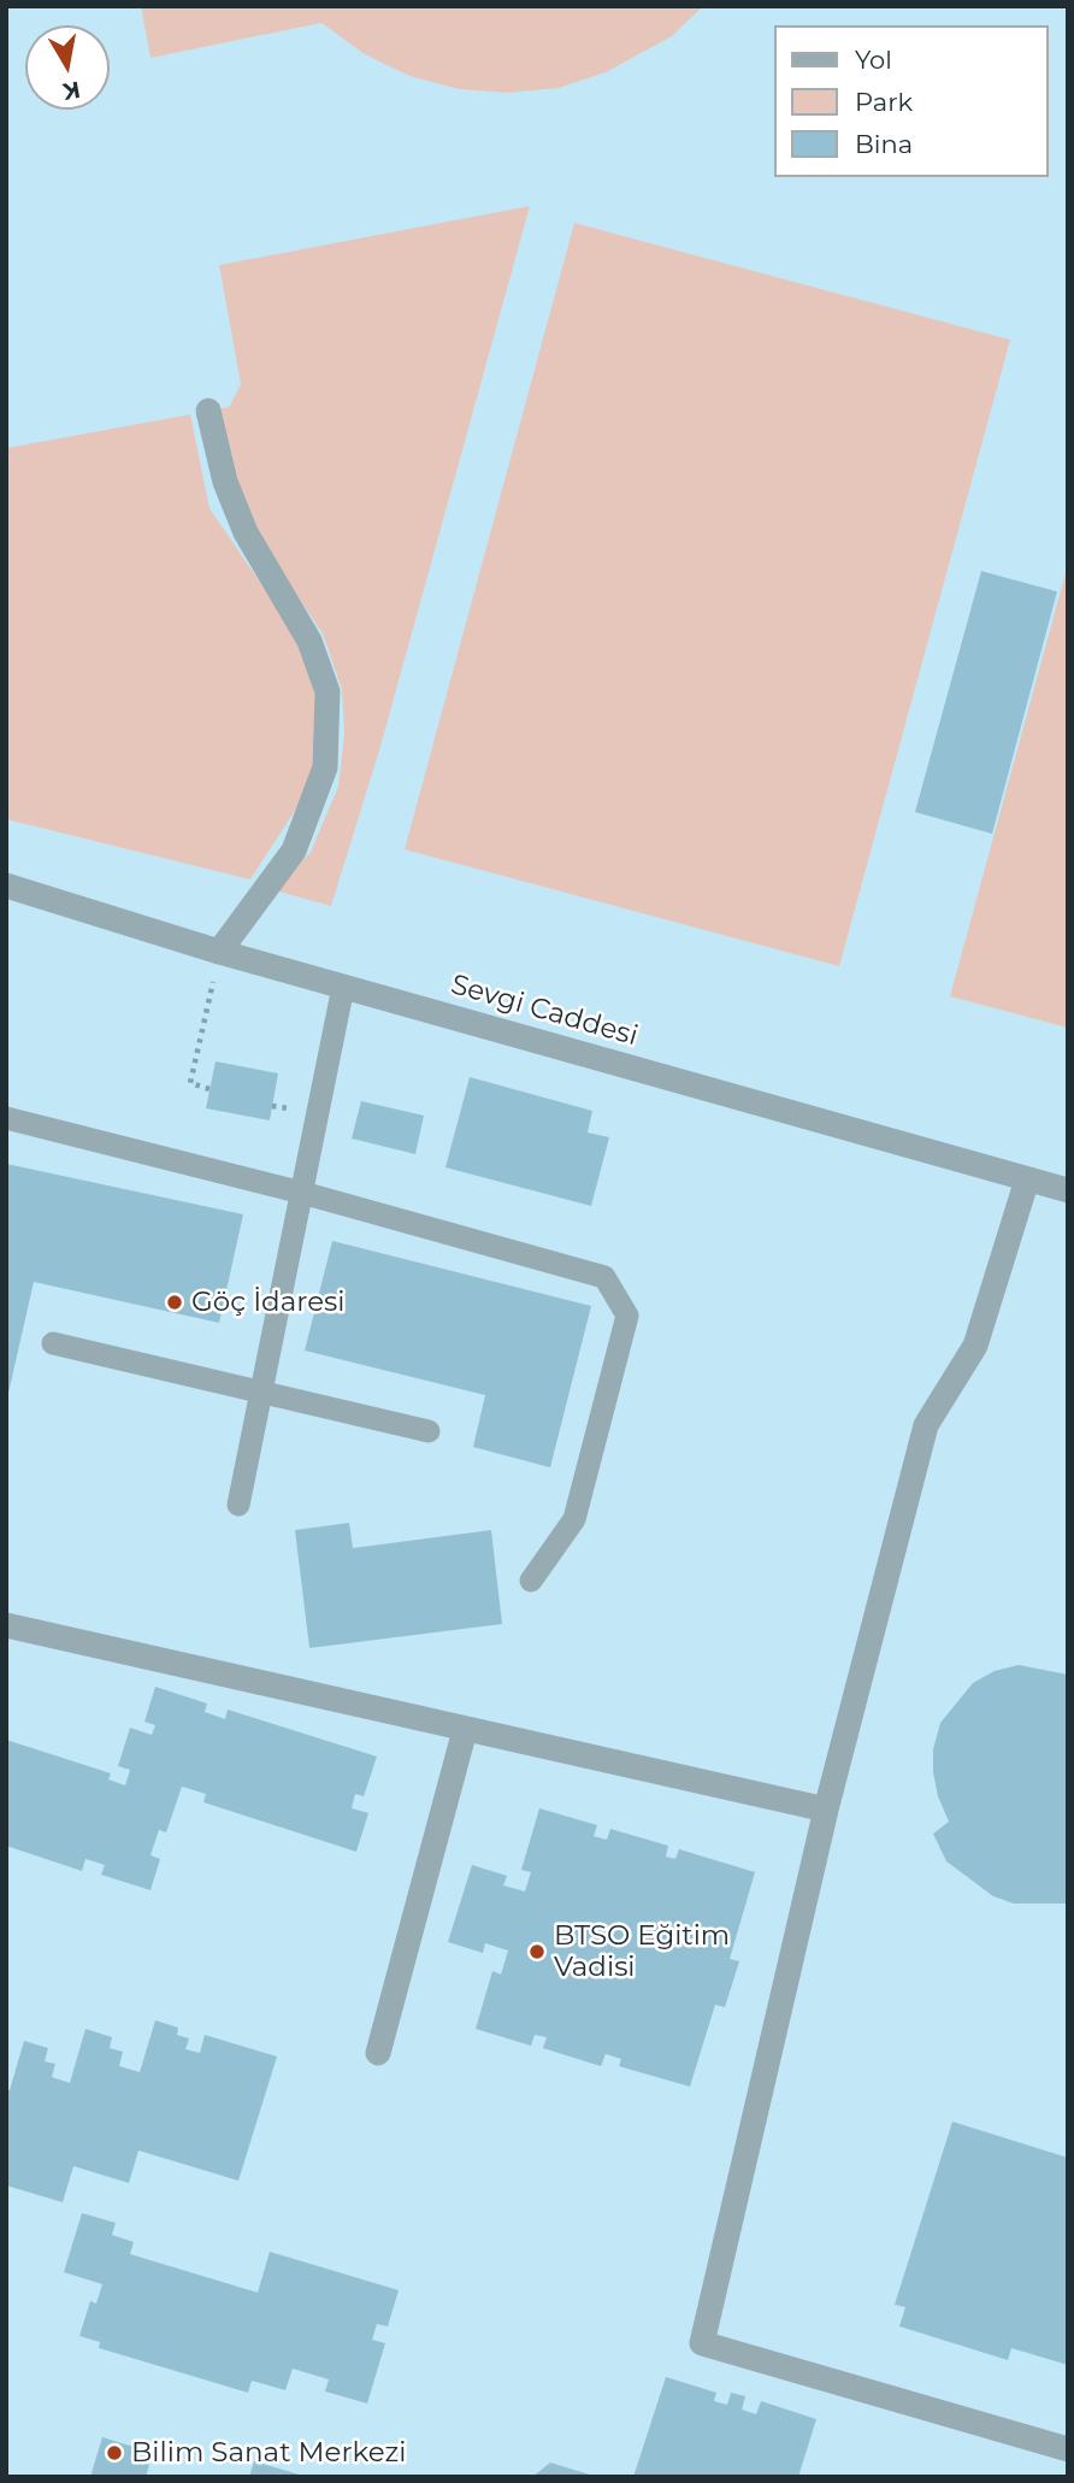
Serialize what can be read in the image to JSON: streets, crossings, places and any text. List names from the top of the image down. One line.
{"streets":{"street":["Sevgi Caddesi"]},"places":["Göç İdaresi","BTSO Eğitim Vadisi","Bilim Sanat Merkezi"],"legend":["Yol","Park","Bina"],"north":"bottom"}
